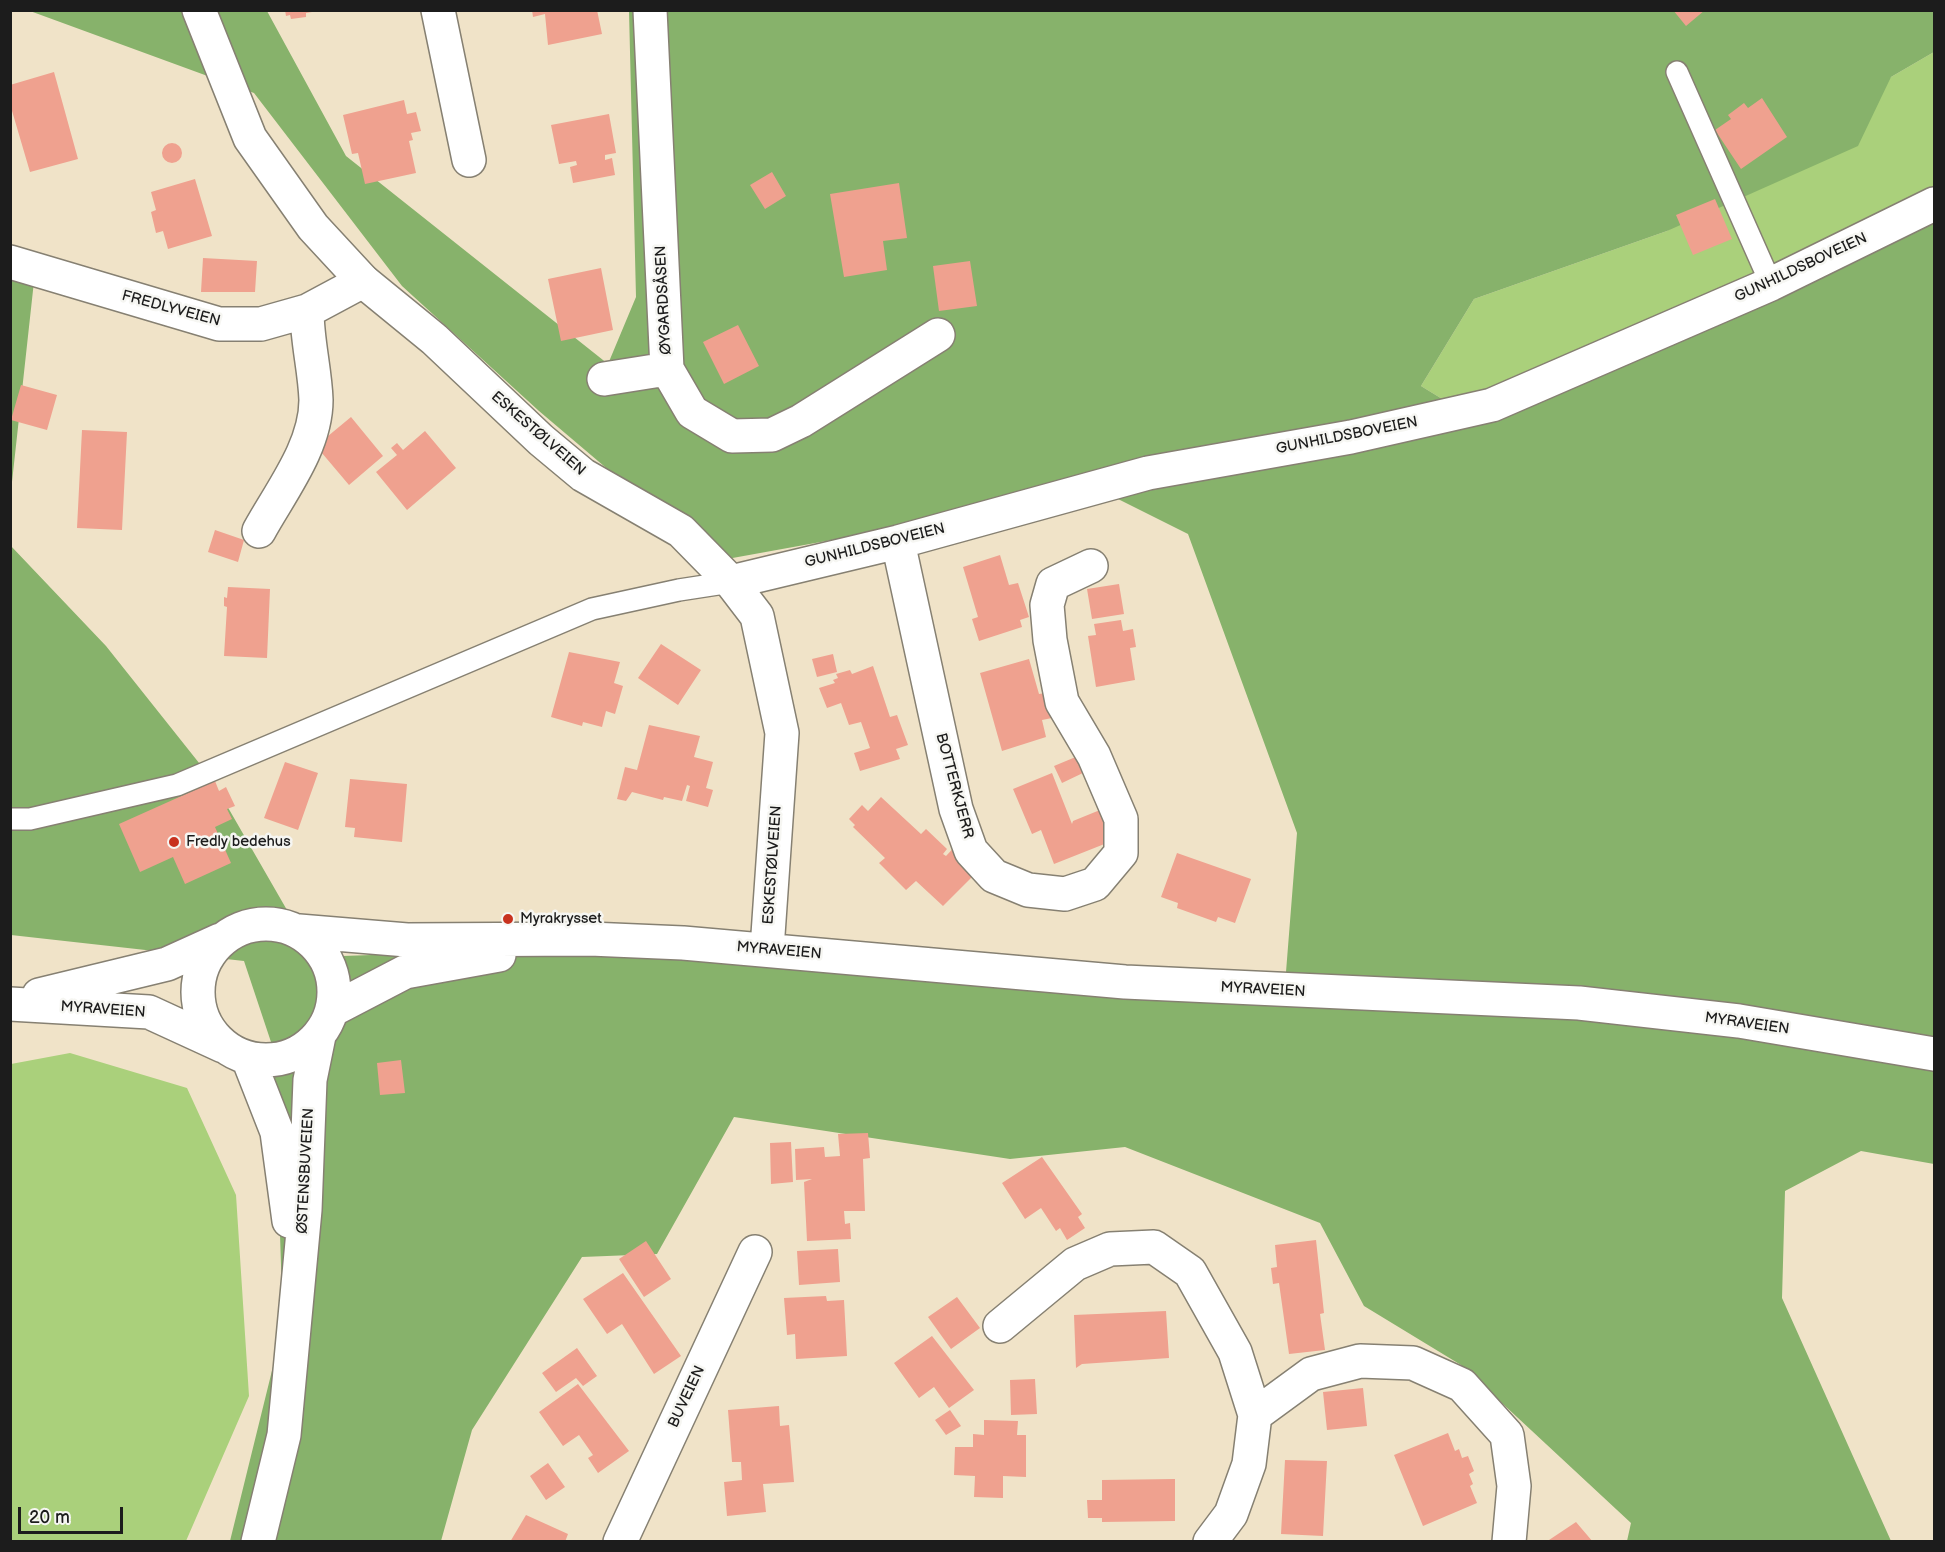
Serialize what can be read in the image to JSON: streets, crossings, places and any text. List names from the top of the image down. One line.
{"streets":{"street":["GUNHILDSBOVEIEN","ØYGARDSÅSEN","FREDLYVEIEN","ESKESTØLVEIEN","BOTTERKJERR","MYRAVEIEN","ØSTENSBUVEIEN","BUVEIEN"]},"crossings":[["GUNHILDSBOVEIEN","ESKESTØLVEIEN"],["GUNHILDSBOVEIEN","BOTTERKJERR"],["FREDLYVEIEN","ESKESTØLVEIEN"],["ESKESTØLVEIEN","MYRAVEIEN"],["MYRAVEIEN","ØSTENSBUVEIEN"]],"places":["Fredly bedehus","Myrakrysset"],"scale_bar":"20 m"}
